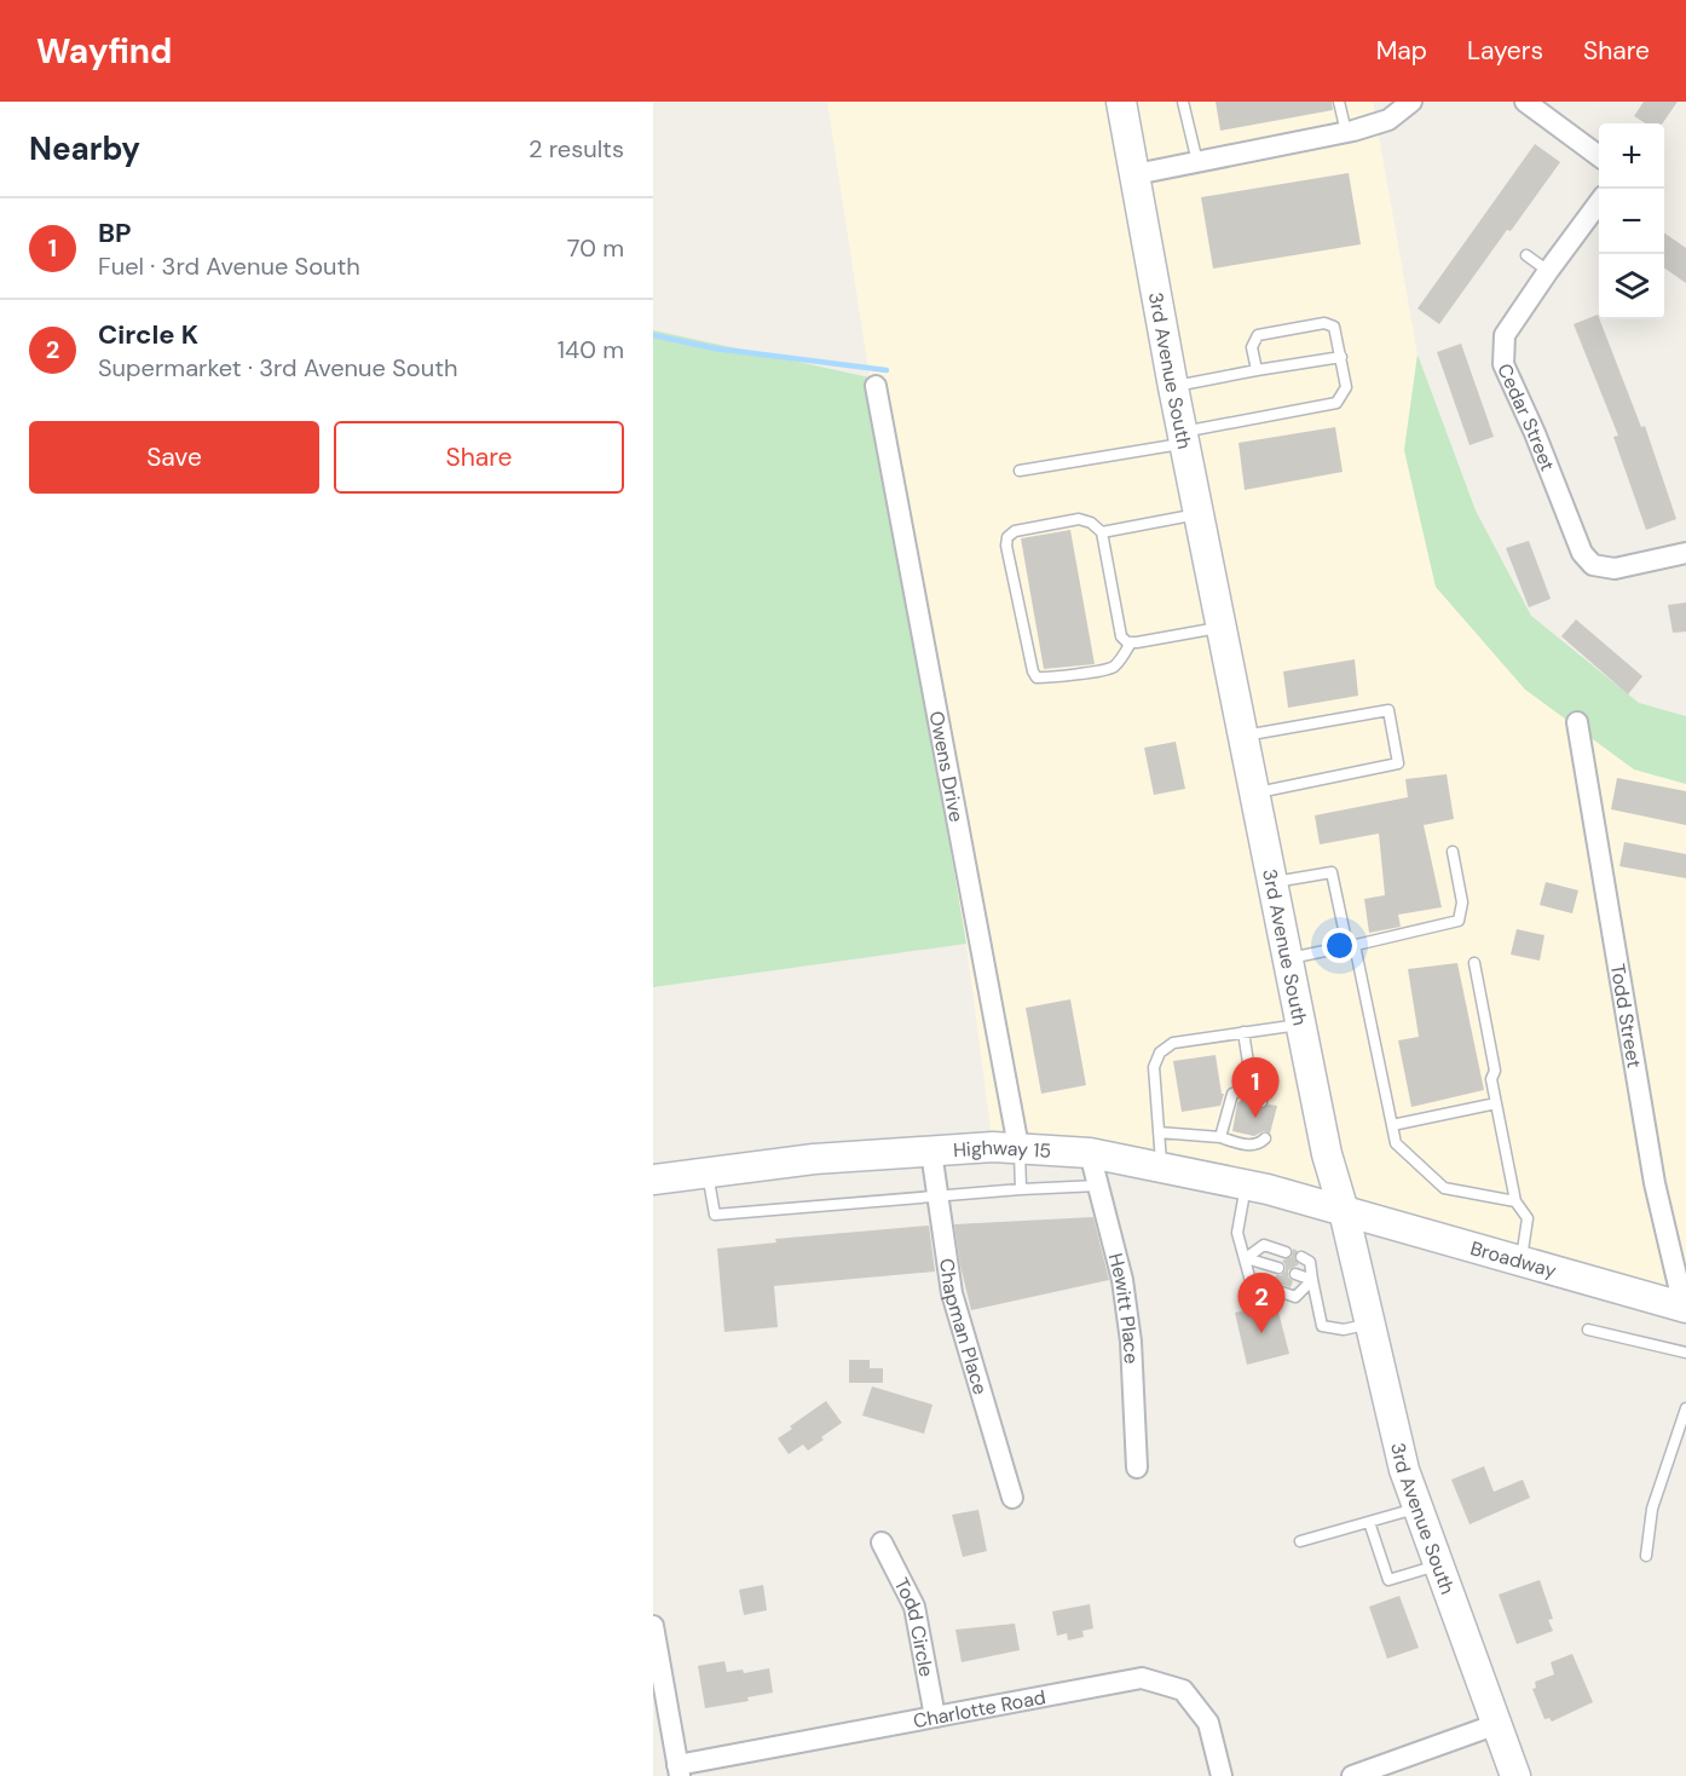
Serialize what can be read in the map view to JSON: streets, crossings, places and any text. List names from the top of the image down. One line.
{"streets":{"main road":["3rd Avenue South","Highway 15","Broadway"],"street":["Cedar Street","Owens Drive","Todd Street","Hewitt Place","Chapman Place","Todd Circle","Charlotte Road"]},"crossings":[["3rd Avenue South","Highway 15"],["3rd Avenue South","Broadway"],["Owens Drive","Highway 15"],["Todd Street","Broadway"],["Highway 15","Broadway"],["Highway 15","Hewitt Place"],["Highway 15","Chapman Place"],["Todd Circle","Charlotte Road"]],"page":{"header":"Wayfind","nav":["Map","Layers","Share"],"heading":["Nearby","2 results"],"map_buttons":["+","−"],"list":[{"mark":"1","name":"BP","note":"Fuel · 3rd Avenue South","value":"70 m"},{"mark":"2","name":"Circle K","note":"Supermarket · 3rd Avenue South","value":"140 m"}],"buttons":["Save","Share"],"pins":["1","2"]}}
